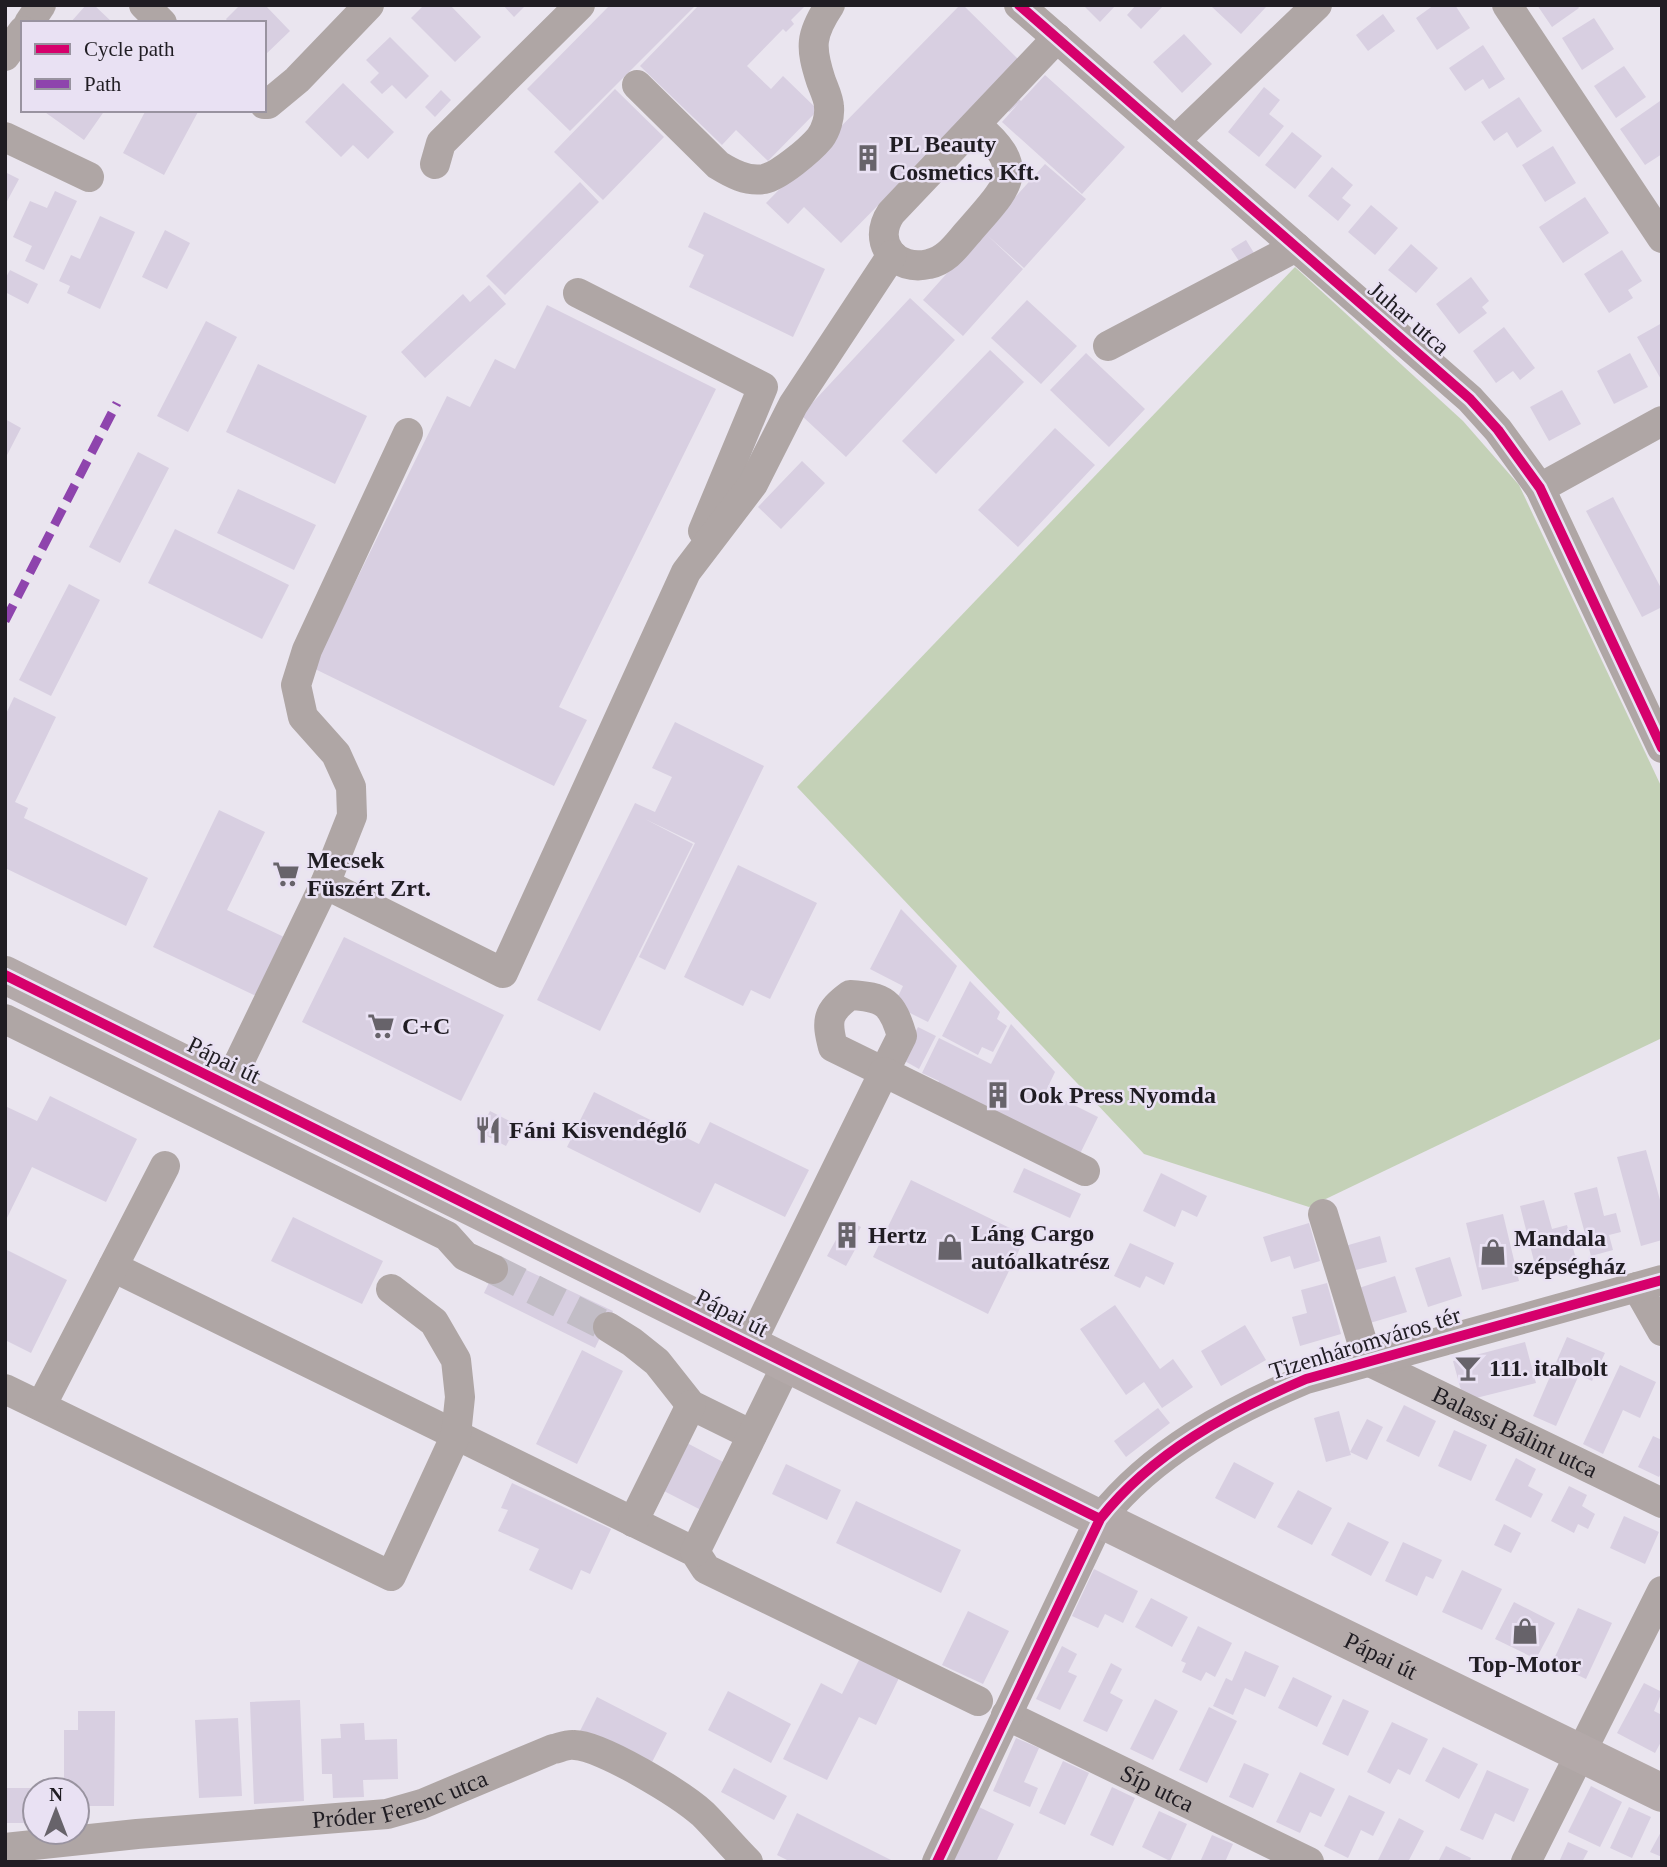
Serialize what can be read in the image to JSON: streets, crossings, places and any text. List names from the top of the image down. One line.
{"streets":{"main road":["Pápai út"],"street":["Juhar utca","Tizenháromváros tér","Balassi Bálint utca","Síp utca","Próder Ferenc utca"]},"crossings":[["Pápai út","Tizenháromváros tér"],["Tizenháromváros tér","Balassi Bálint utca"]],"places":{"building":["PL Beauty Cosmetics Kft.","Ook Press Nyomda","Hertz"],"supermarket":["Mecsek Füszért Zrt.","C+C"],"restaurant":["Fáni Kisvendéglő"],"shop":["Láng Cargo autóalkatrész","Mandala szépségház","Top-Motor"],"bar":["111. italbolt"]},"legend":["Cycle path","Path"],"north":"top"}
